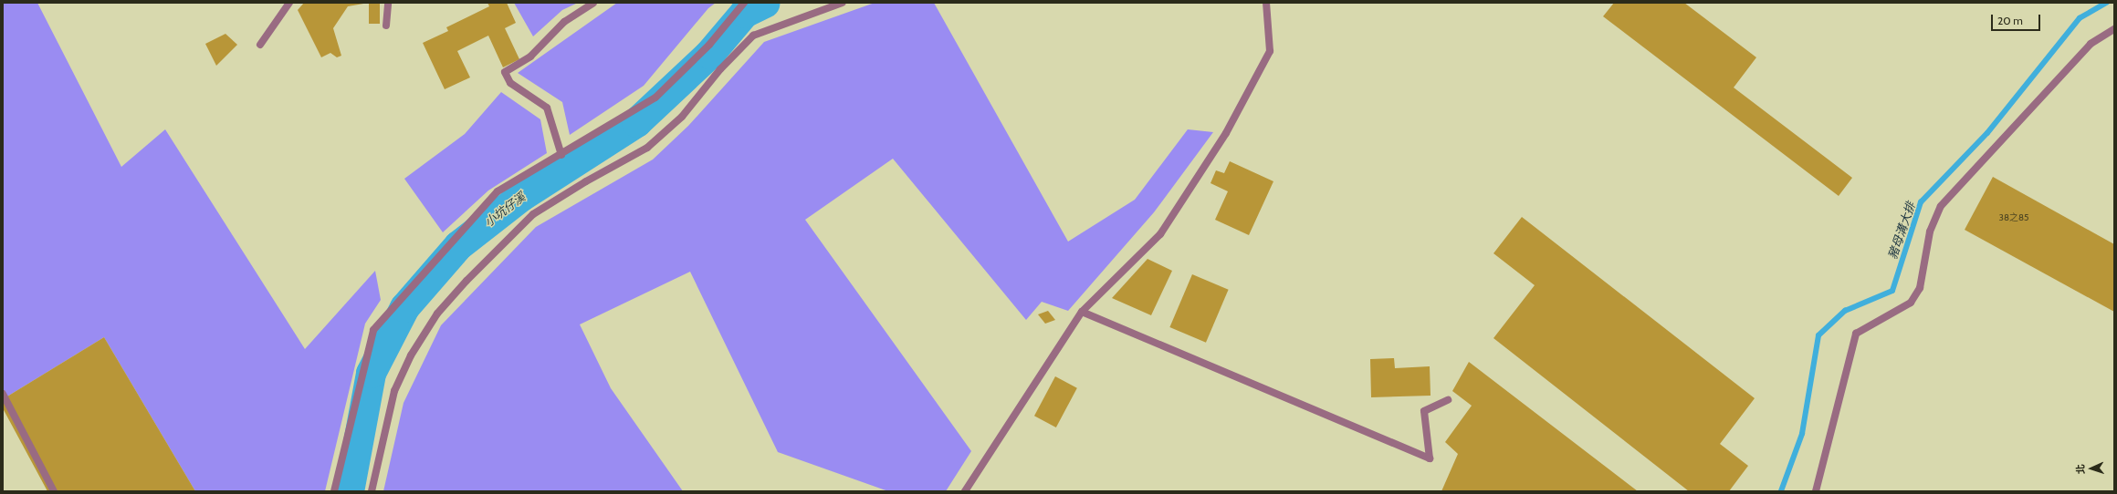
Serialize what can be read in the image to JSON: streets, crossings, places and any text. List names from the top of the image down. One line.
{"water":["小坑仔溪","豬母溝大排"],"house_numbers":["38之85"],"scale_bar":"20 m","north":"left"}
